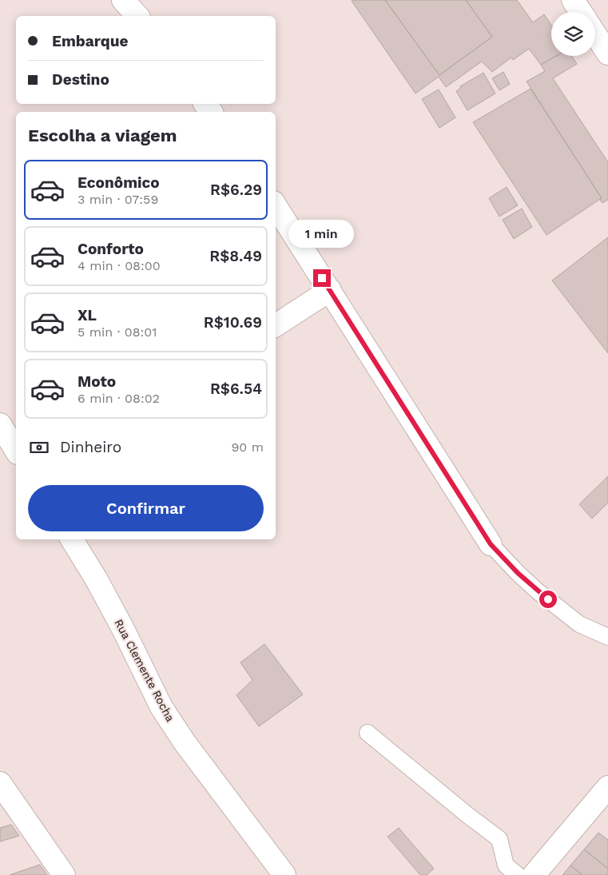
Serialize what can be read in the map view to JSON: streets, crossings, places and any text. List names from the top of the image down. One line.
{"streets":{"street":["Rua Clemente Rocha"]},"page":{"banner":["Embarque","Destino"],"heading":"Escolha a viagem","list":[{"name":"Econômico","note":"3 min · 07:59","value":"R$6.29"},{"name":"Conforto","note":"4 min · 08:00","value":"R$8.49"},{"name":"XL","note":"5 min · 08:01","value":"R$10.69"},{"name":"Moto","note":"6 min · 08:02","value":"R$6.54"}],"bubble":"1 min","pay":["Dinheiro","90 m"],"buttons":"Confirmar"}}
